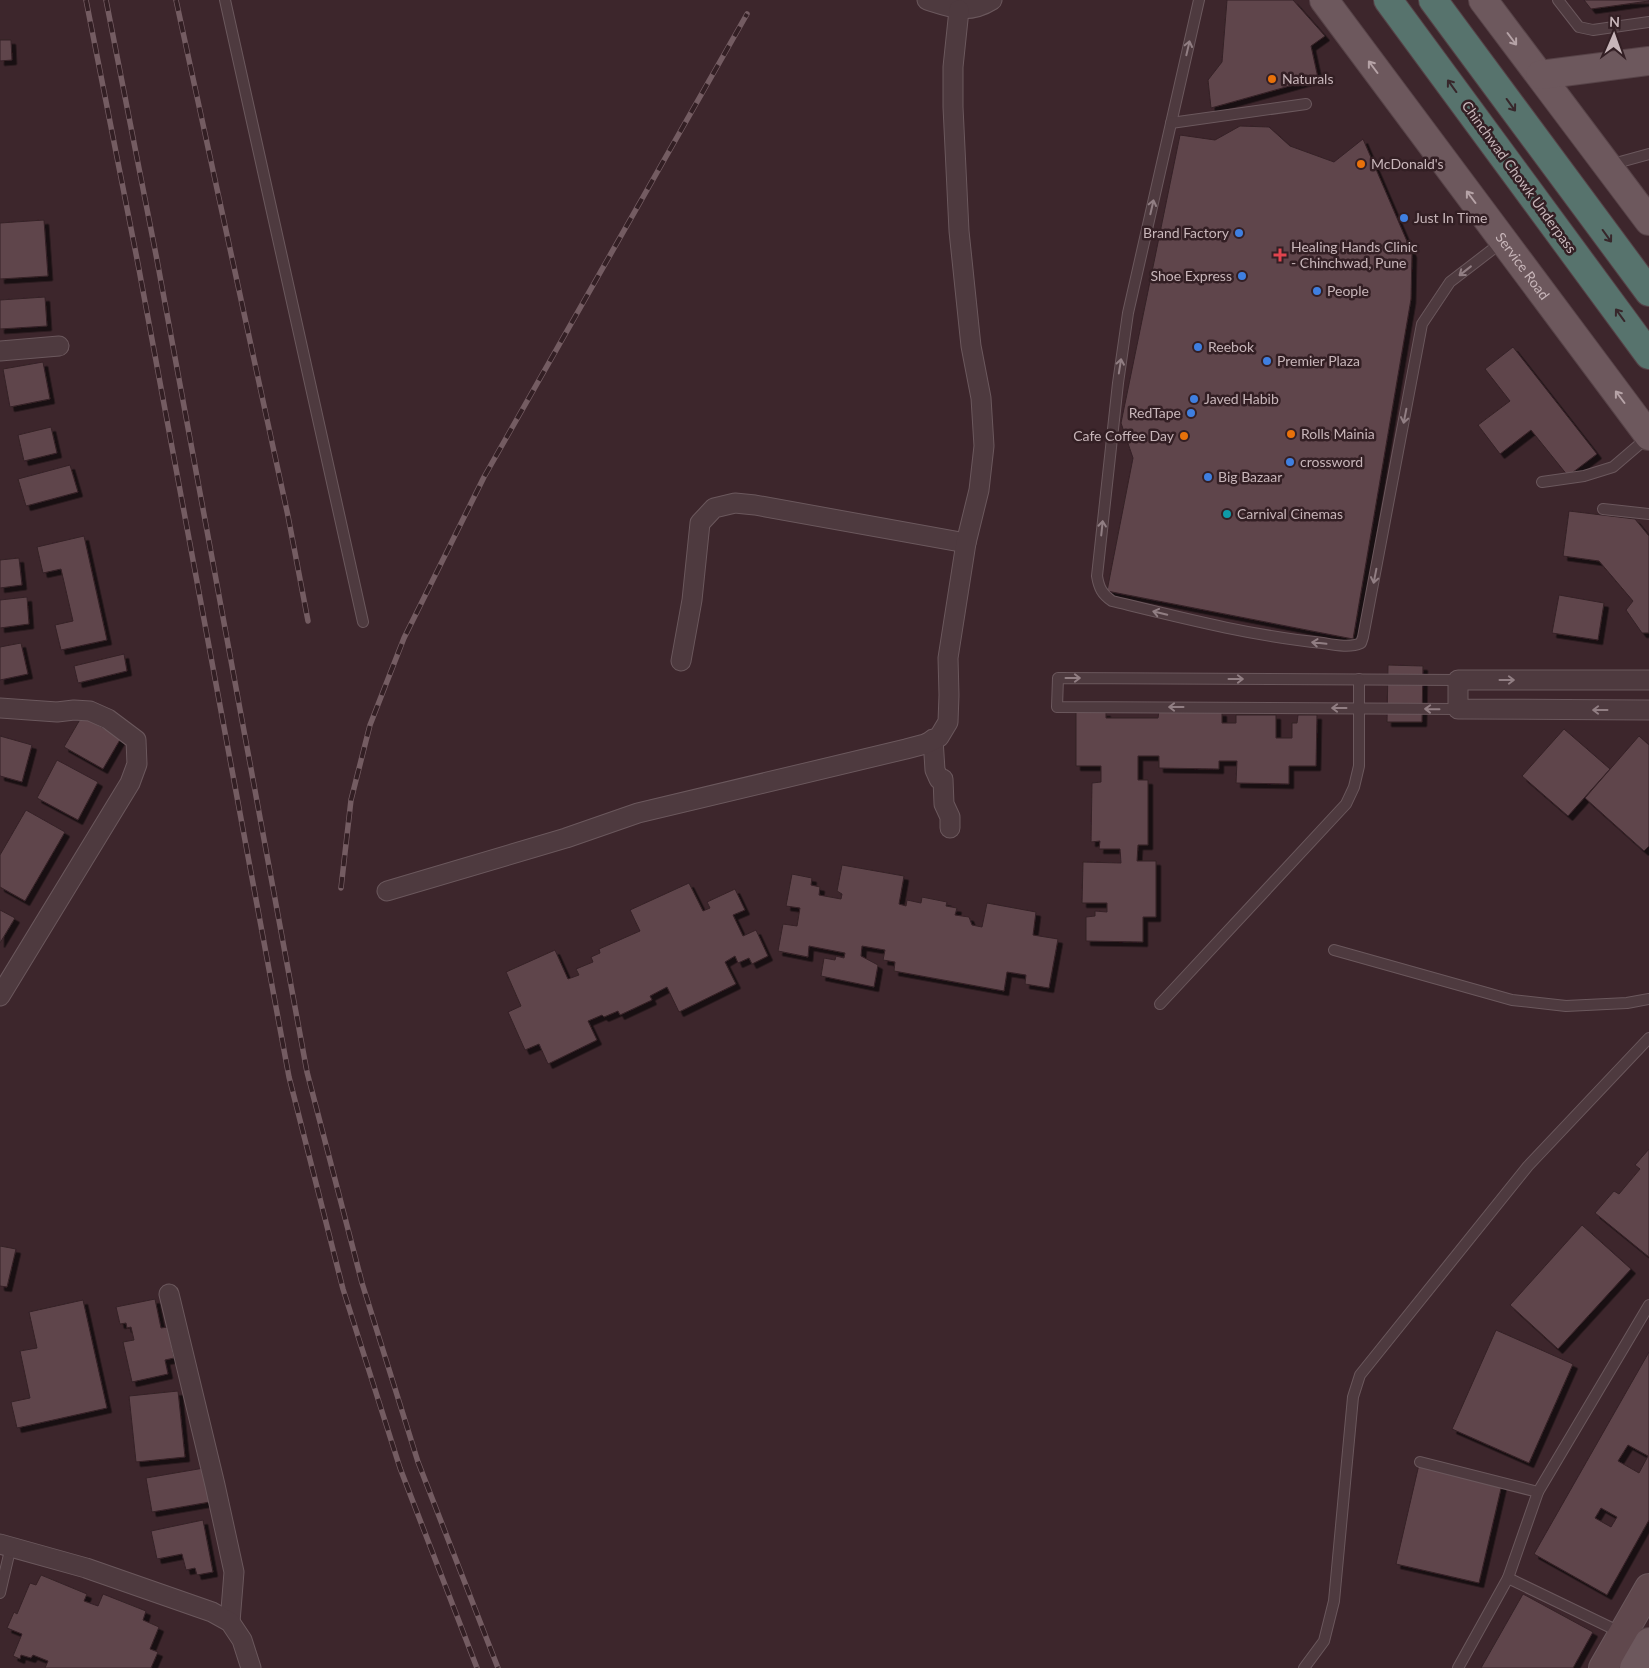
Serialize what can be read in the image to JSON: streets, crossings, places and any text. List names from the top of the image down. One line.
{"streets":{"highway":["Chinchwad Chowk Underpass"],"main road":["Service Road"]},"places":{"other":["Naturals","McDonald's","Just In Time","Brand Factory","Shoe Express","People","Reebok","Premier Plaza","Javed Habib","RedTape","Rolls Mainia","Cafe Coffee Day","crossword","Big Bazaar","Carnival Cinemas"],"health":["Healing Hands Clinic - Chinchwad, Pune"]},"north":"top"}
